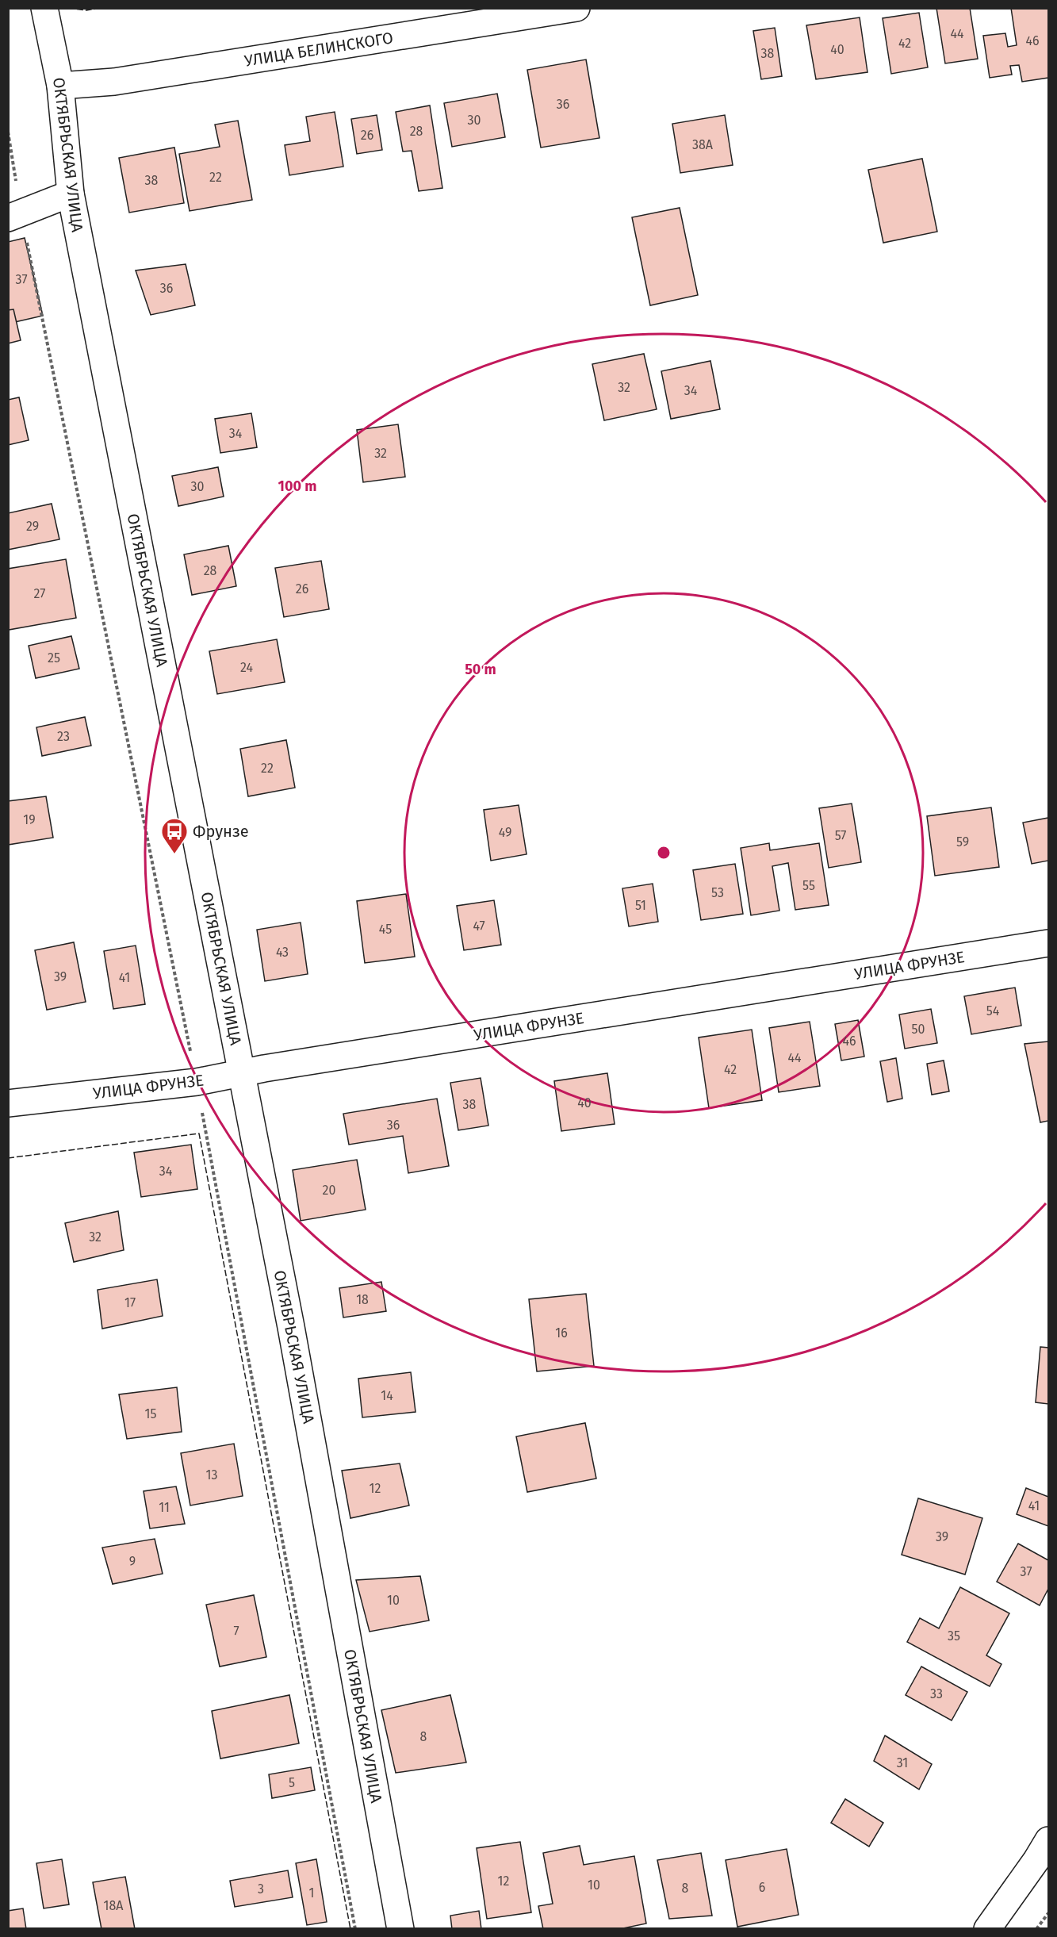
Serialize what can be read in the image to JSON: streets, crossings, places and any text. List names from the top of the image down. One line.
{"streets":{"street":["УЛИЦА БЕЛИНСКОГО","ОКТЯБРЬСКАЯ УЛИЦА","УЛИЦА ФРУНЗЕ"]},"crossings":[["УЛИЦА БЕЛИНСКОГО","ОКТЯБРЬСКАЯ УЛИЦА"],["ОКТЯБРЬСКАЯ УЛИЦА","УЛИЦА ФРУНЗЕ"]],"places":{"bus stop":["Фрунзе"]},"house_numbers":["44","46","42","40","38","36","30","28","26","38А","22","38","37","36","32","34","34","32","30","29","28","26","27","25","24","23","22","19","49","57","59","55","53","51","47","45","43","39","41","54","50","46","44","42","40","38","36","34","20","32","18","17","16","14","15","13","12","41","11","39","9","37","10","7","35","33","8","31","5","12","10","6","8","3","1","18А"],"rings":["100 m","50 m"]}
